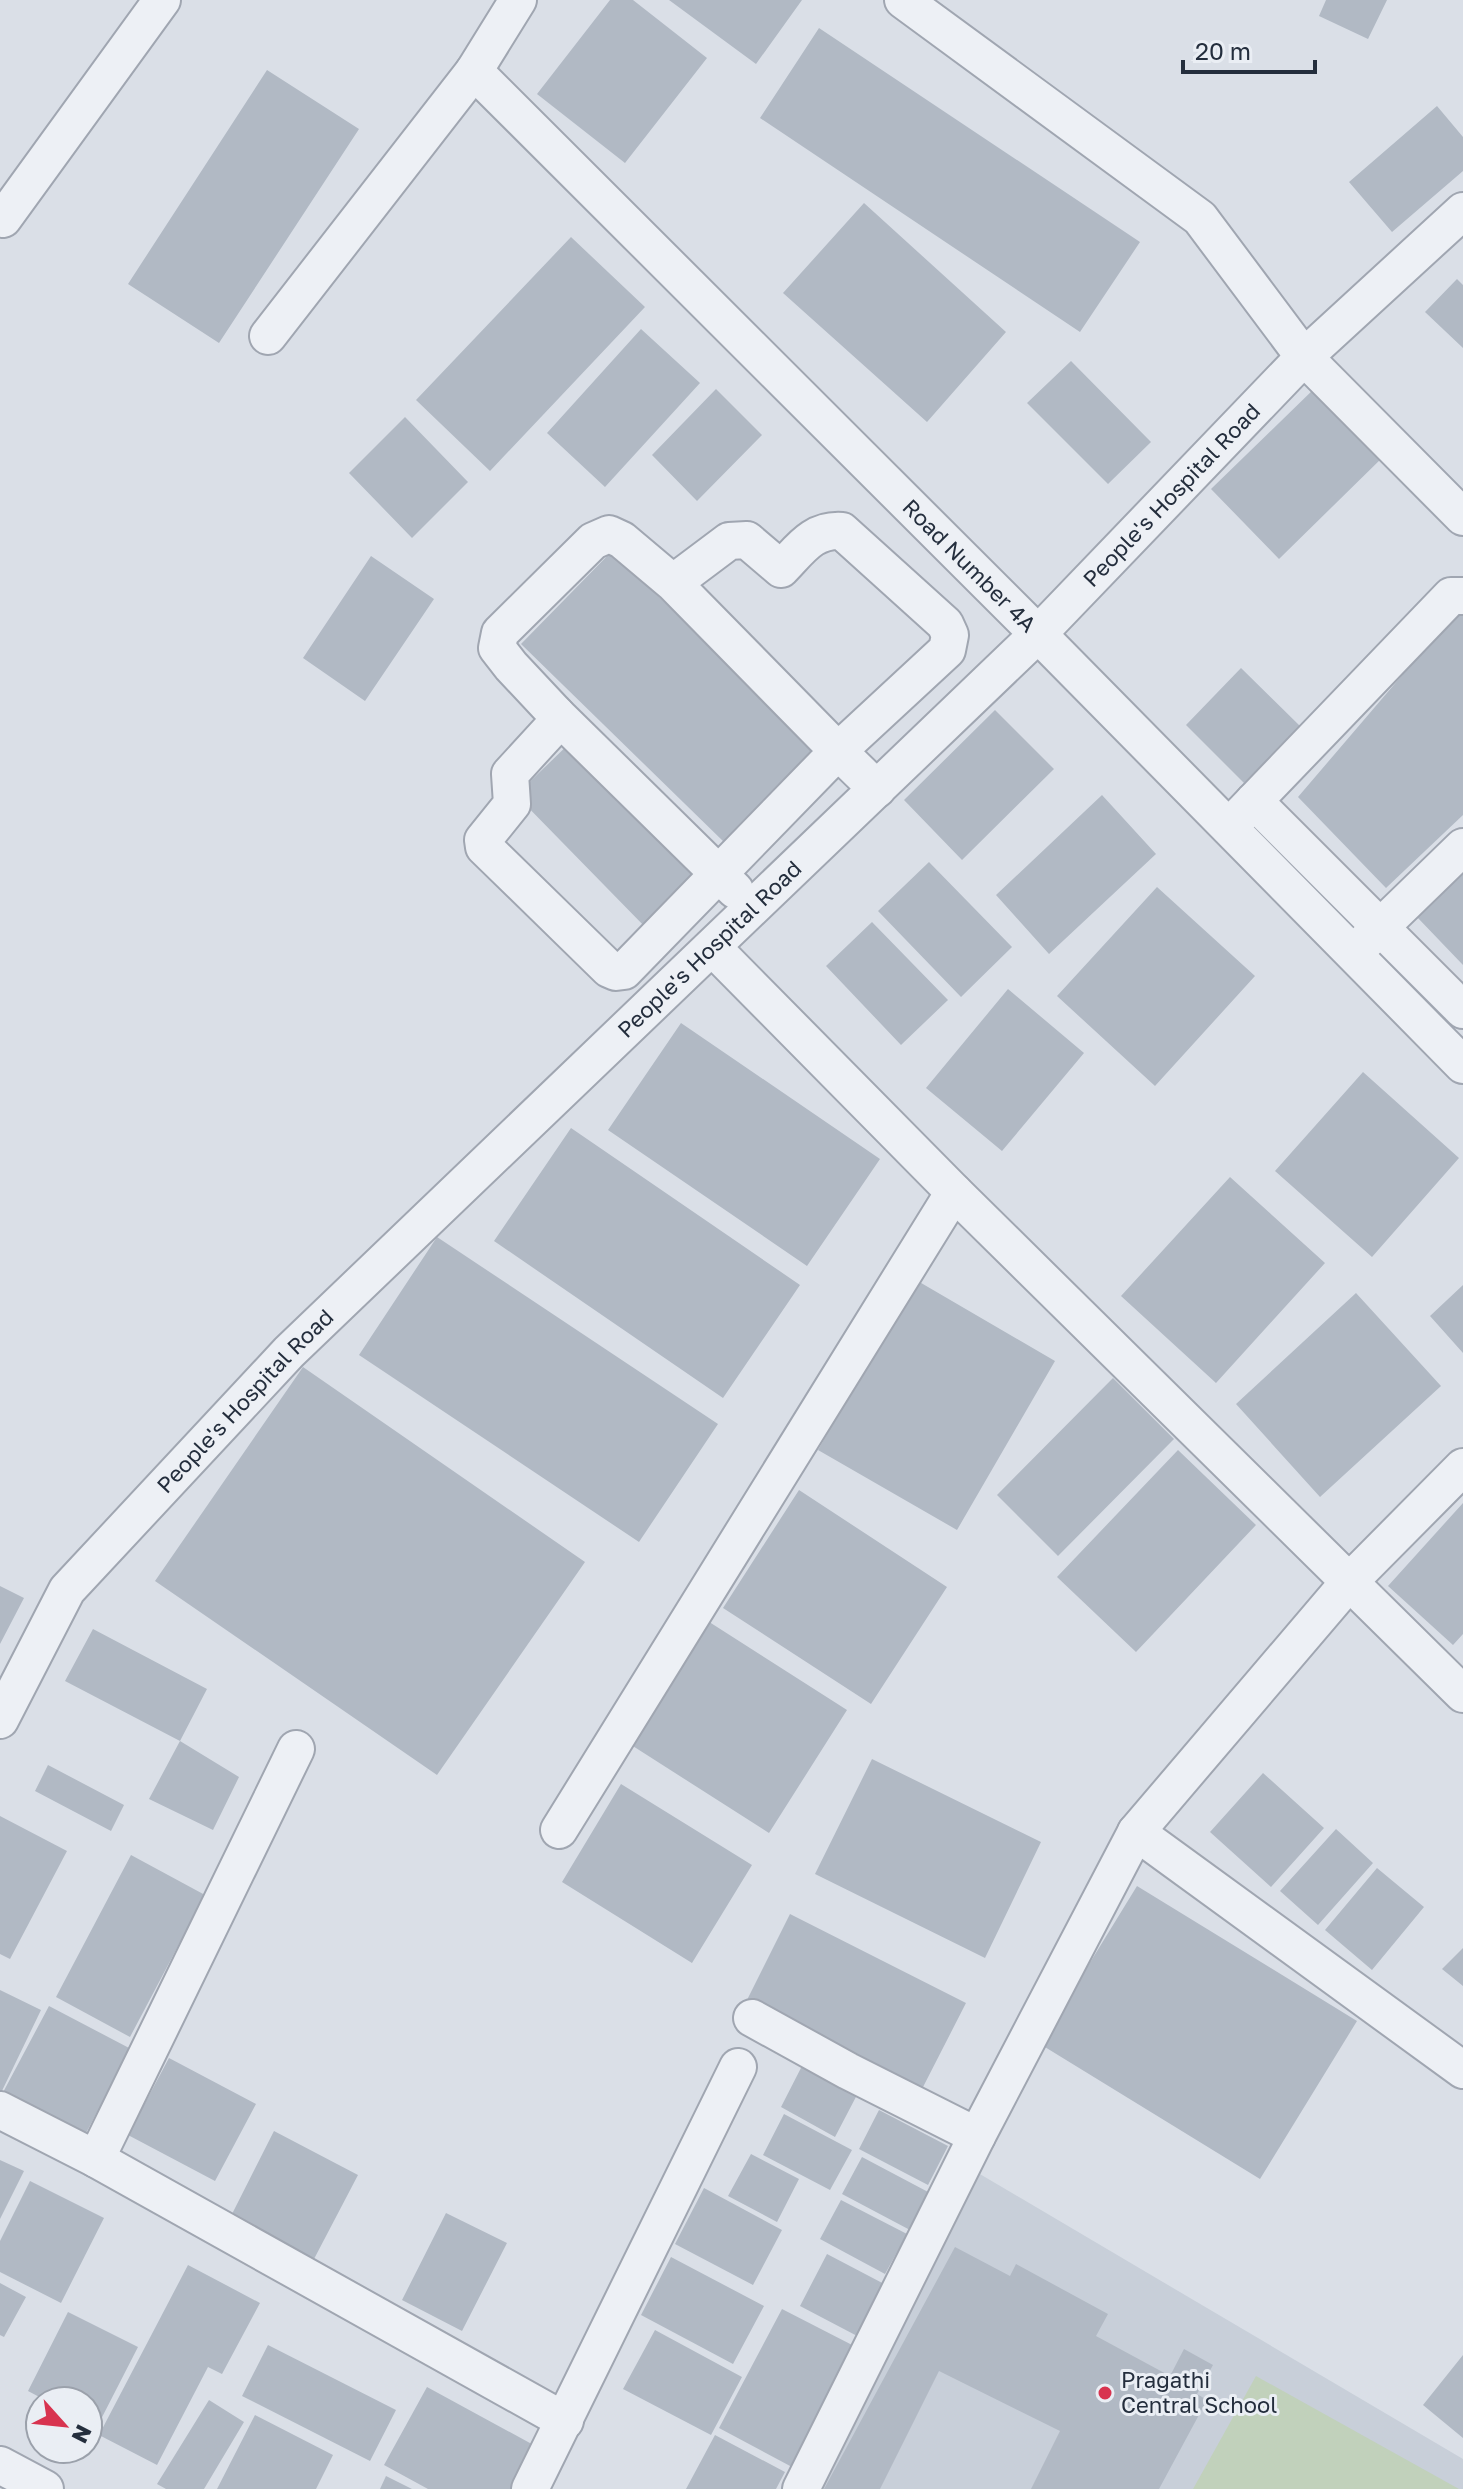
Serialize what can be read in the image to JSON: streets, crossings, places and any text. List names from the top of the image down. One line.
{"streets":{"street":["People's Hospital Road","Road Number 4A"]},"crossings":[["People's Hospital Road","Road Number 4A"]],"places":["Pragathi Central School"],"scale_bar":"20 m","north":"bottom right"}
